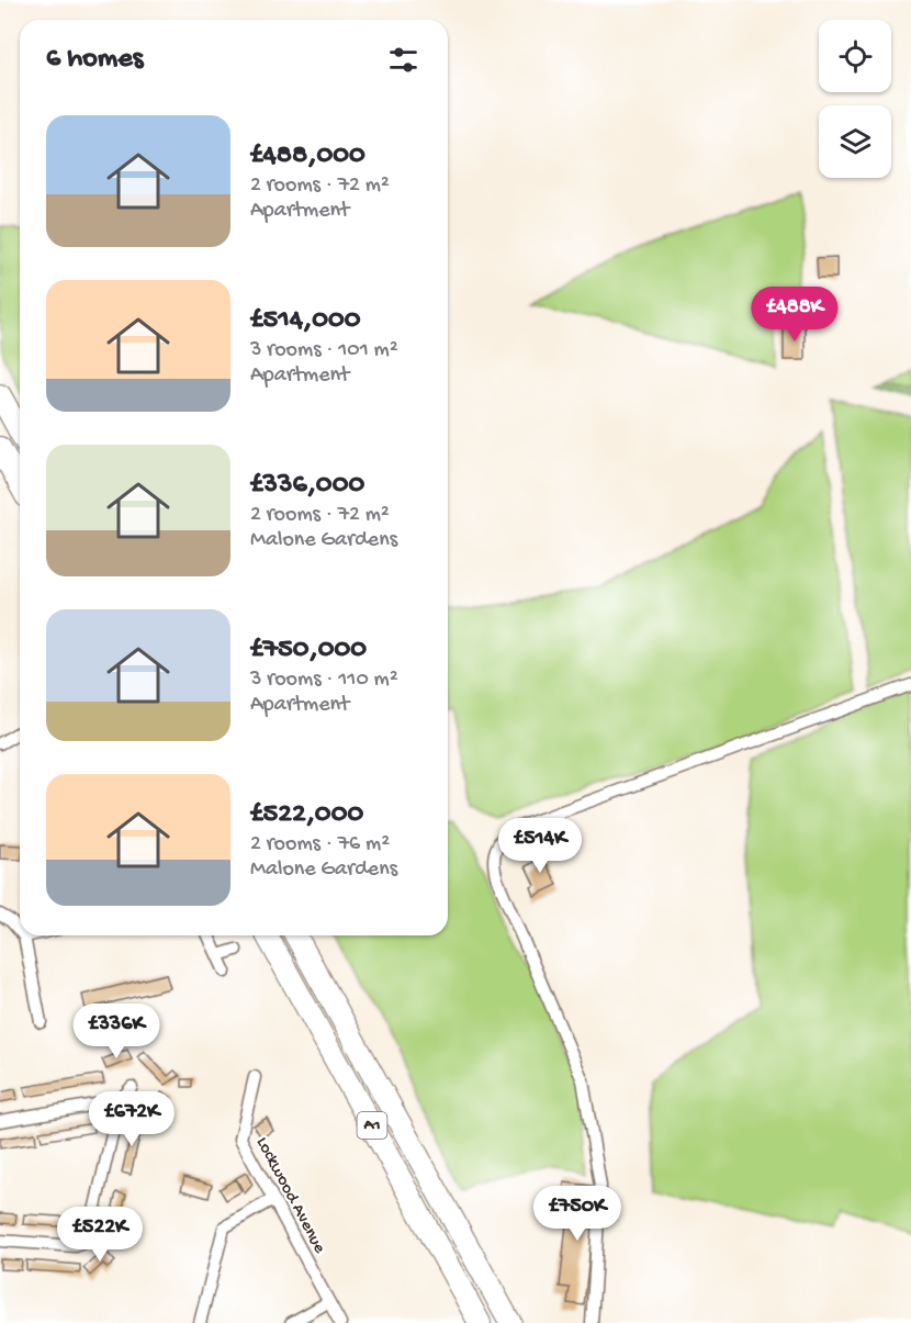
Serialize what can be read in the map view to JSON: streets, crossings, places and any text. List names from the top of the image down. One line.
{"streets":{"highway":["A1"],"street":["Lockwood Avenue"]},"page":{"heading":"6 homes","list":[{"name":"£488,000","note":"2 rooms · 72 m² · Apartment"},{"name":"£514,000","note":"3 rooms · 101 m² · Apartment"},{"name":"£336,000","note":"2 rooms · 72 m² · Malone Gardens"},{"name":"£750,000","note":"3 rooms · 110 m² · Apartment"},{"name":"£522,000","note":"2 rooms · 76 m² · Malone Gardens"}],"price":["£488K","£514K","£336K","£672K","£750K","£522K"]}}
